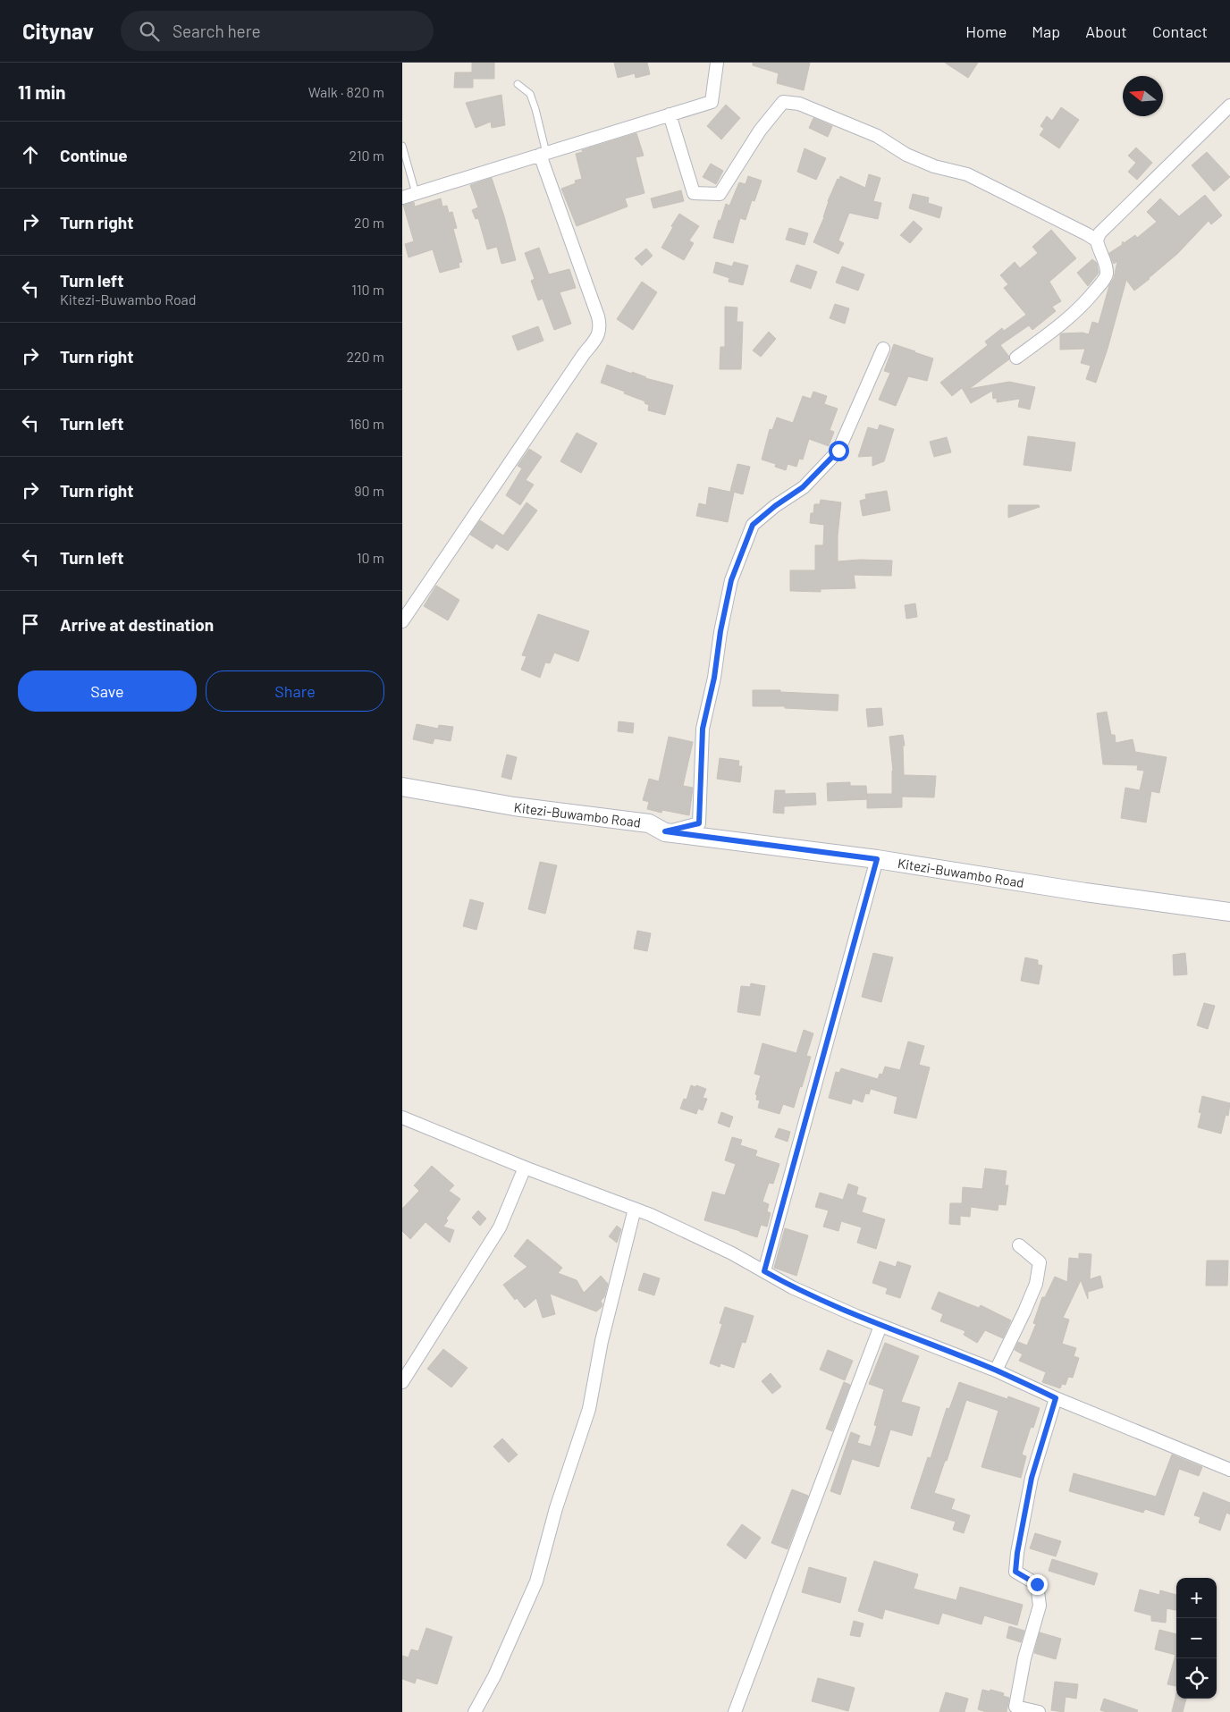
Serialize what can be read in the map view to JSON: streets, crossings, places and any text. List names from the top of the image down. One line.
{"streets":{"street":["Kitezi-Buwambo Road"]},"north":"left","page":{"header":"Citynav","search":"Search here","nav":["Home","Map","About","Contact"],"heading":["11 min","Walk · 820 m"],"list":[["Continue","210 m"],["Turn right","20 m"],["Turn left","Kitezi-Buwambo Road","110 m"],["Turn right","220 m"],["Turn left","160 m"],["Turn right","90 m"],["Turn left","10 m"],"Arrive at destination"],"buttons":["Save","Share"],"map_buttons":["+","−"]}}
